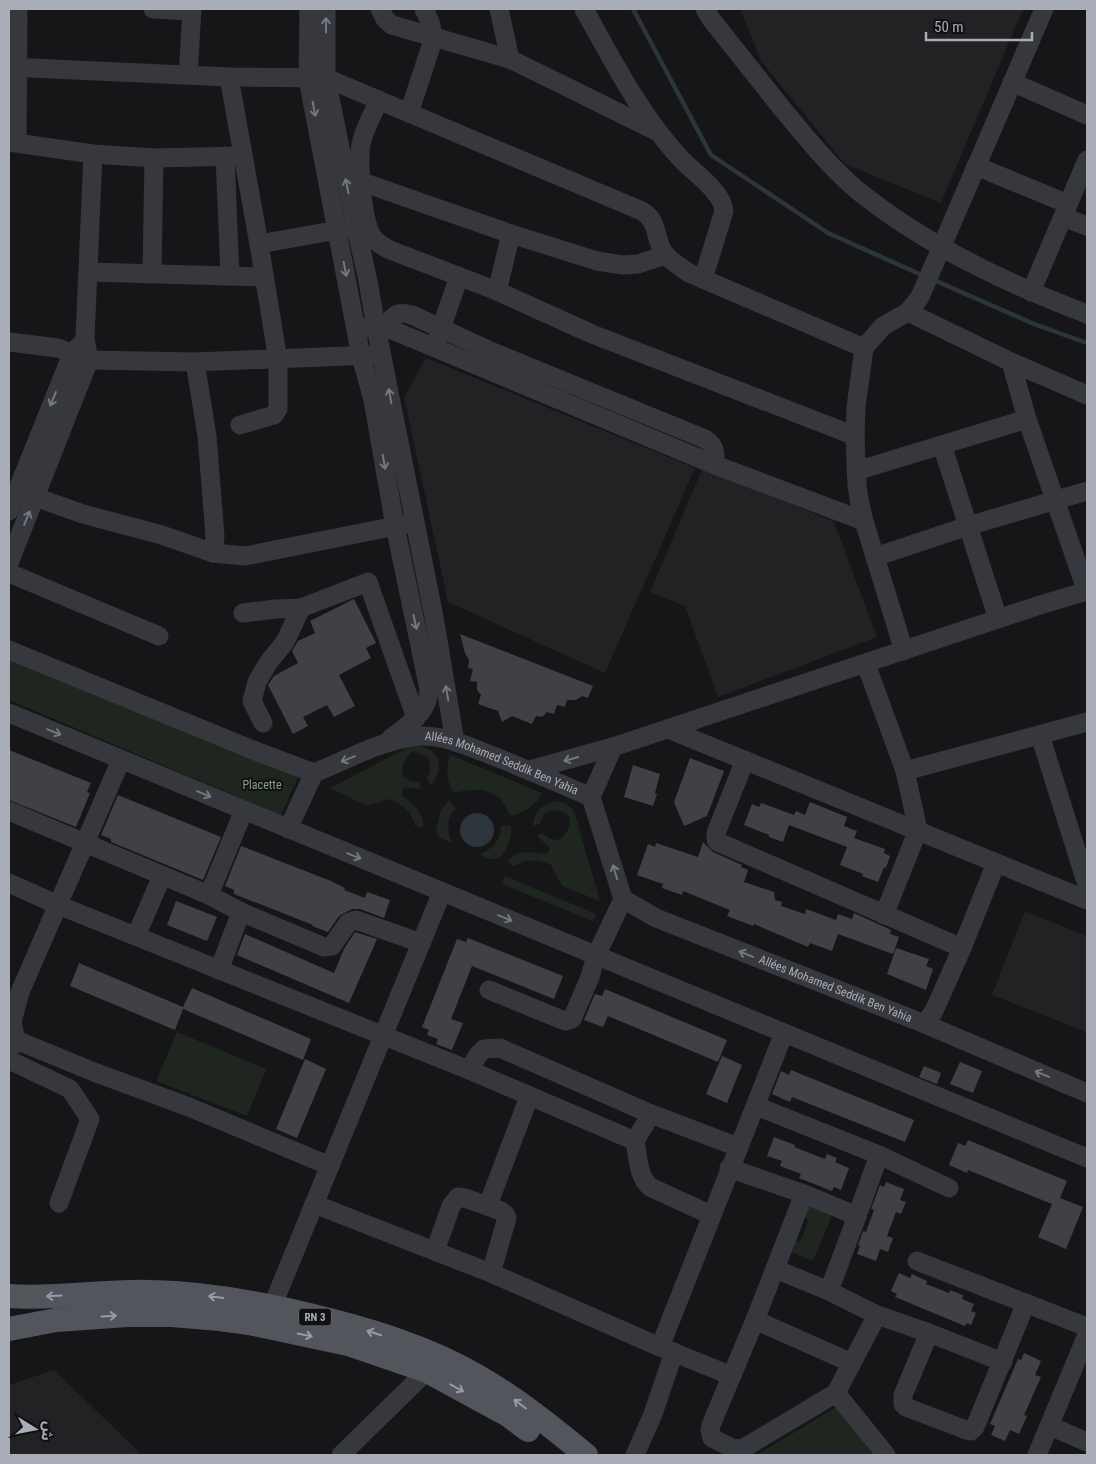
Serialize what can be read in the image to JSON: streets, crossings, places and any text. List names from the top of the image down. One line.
{"streets":{"main road":["RN 3"],"street":["Allées Mohamed Seddik Ben Yahia"]},"parks":["Placette"],"scale_bar":"50 m","north":"right"}
